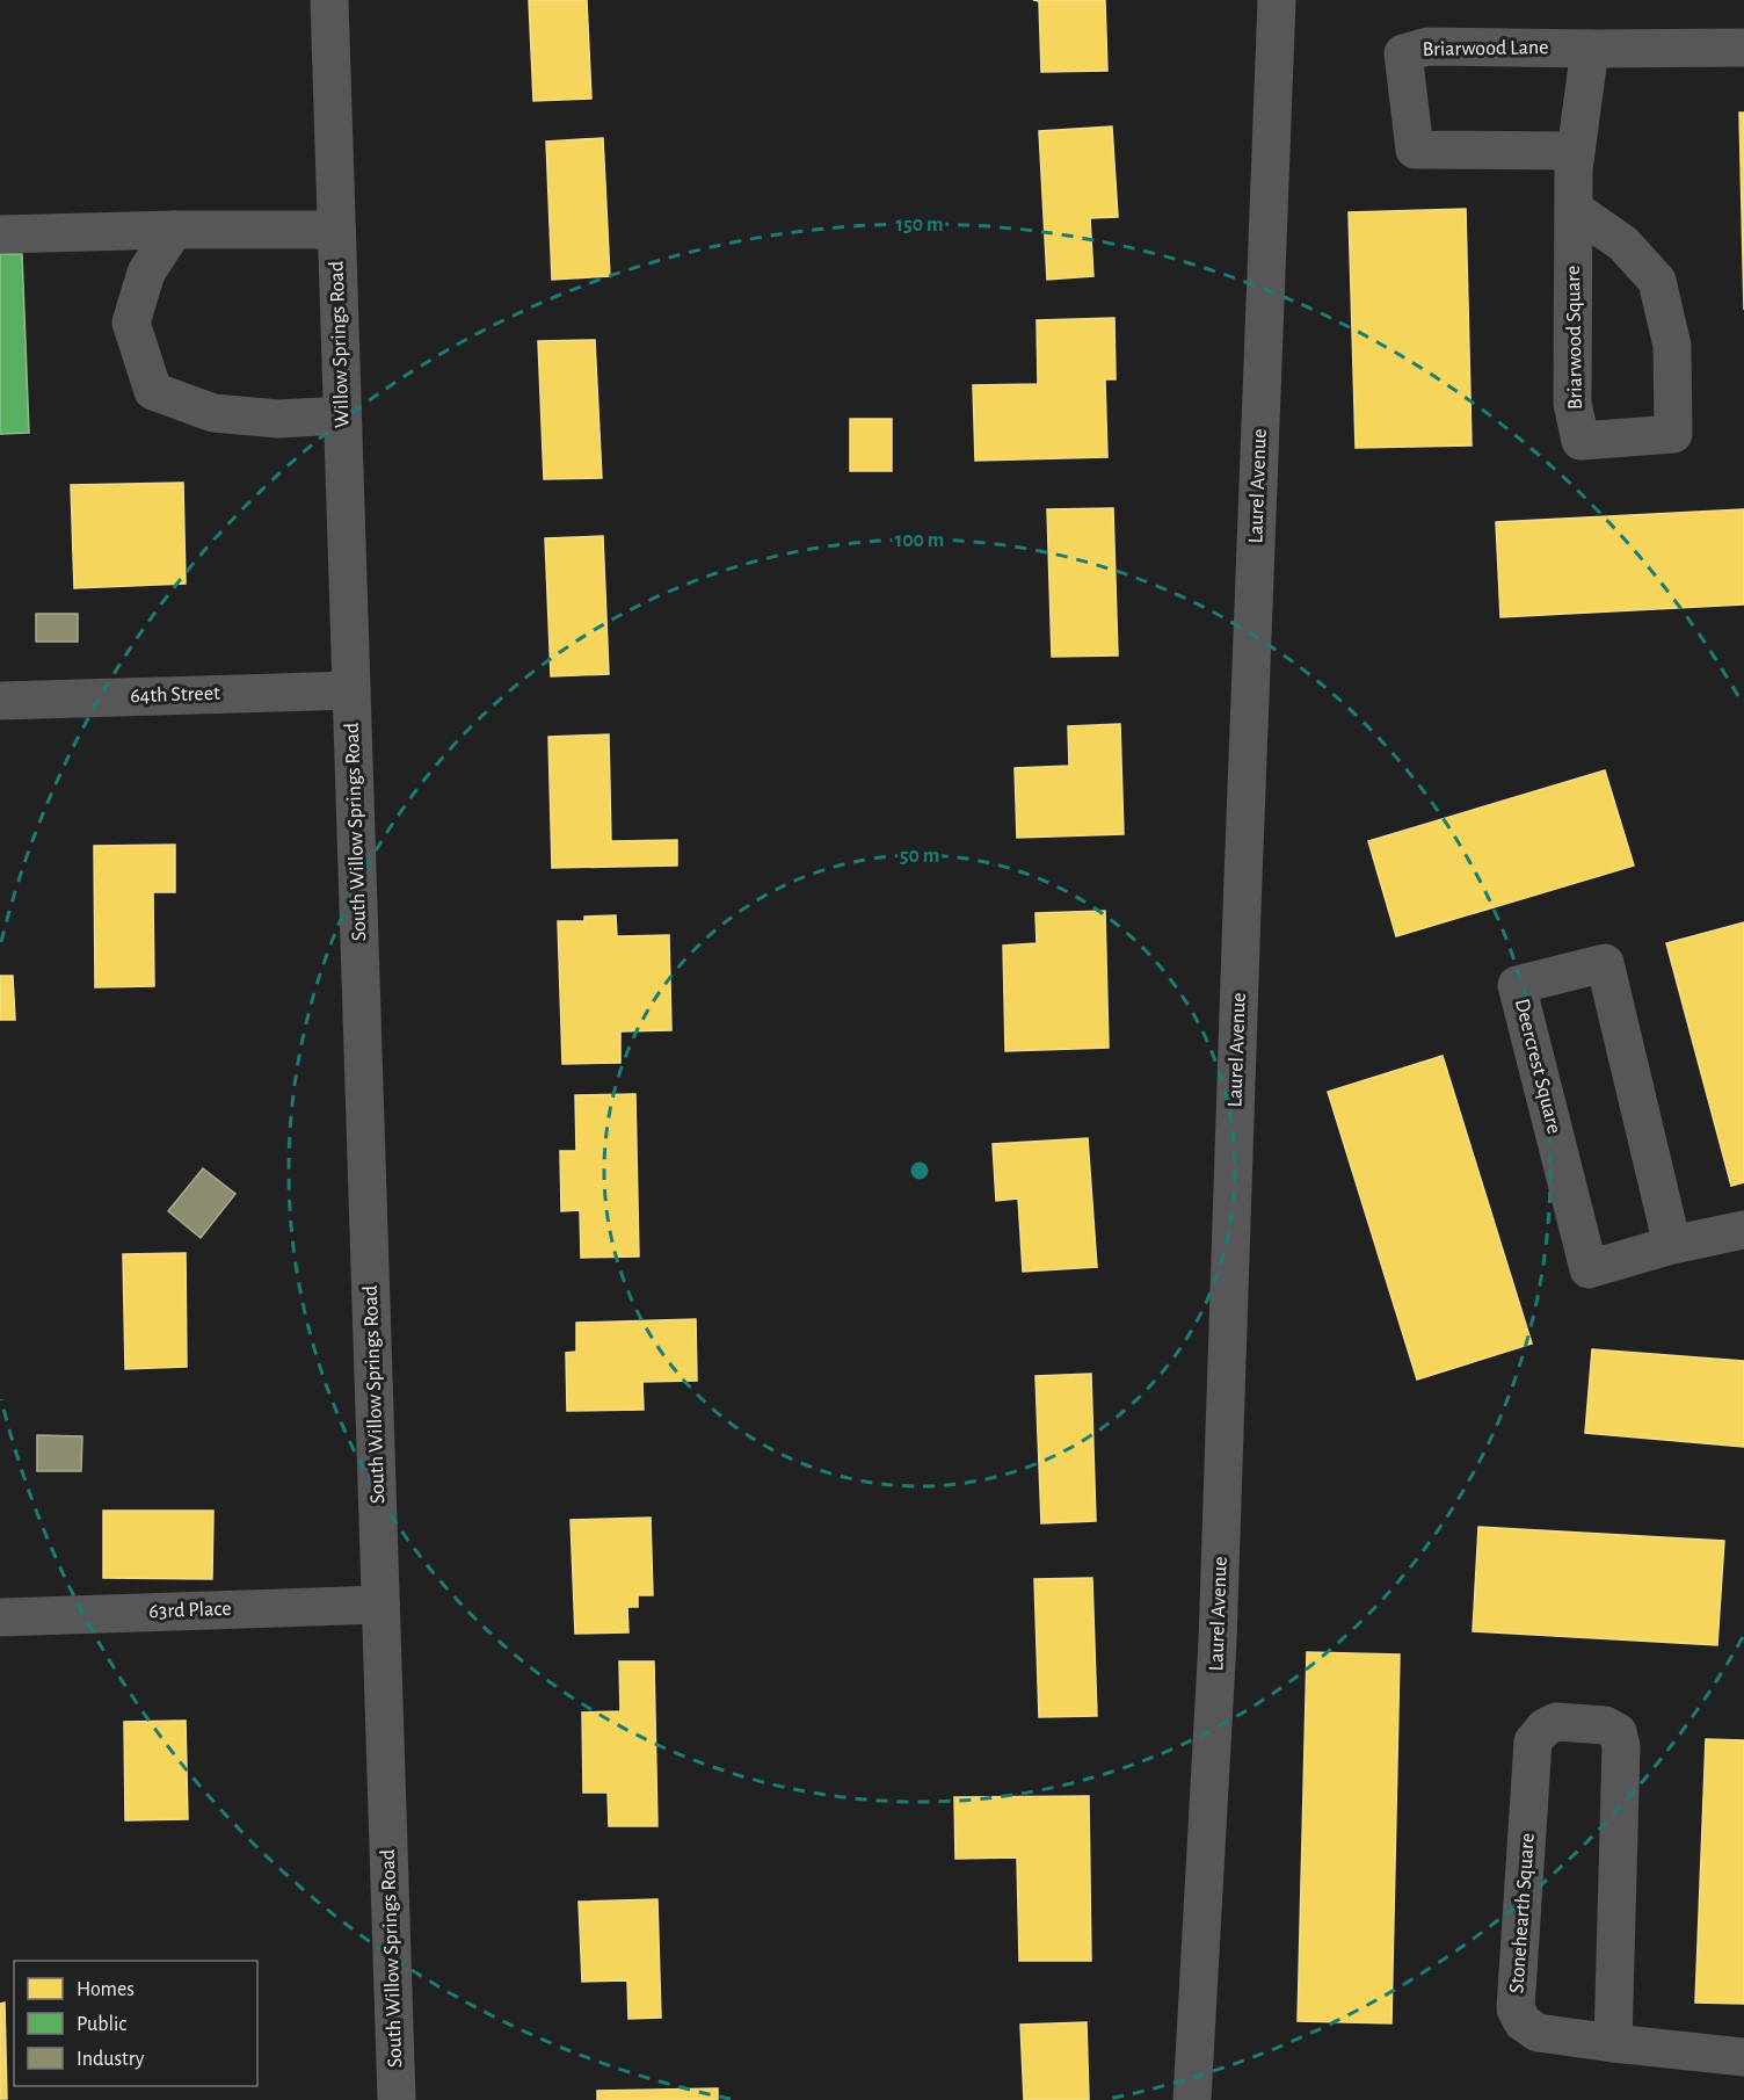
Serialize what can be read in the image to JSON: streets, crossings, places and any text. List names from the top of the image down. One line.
{"streets":{"street":["Briarwood Lane","Briarwood Square","Willow Springs Road","Laurel Avenue","64th Street","South Willow Springs Road","Deercrest Square","63rd Place","Stonehearth Square"]},"crossings":[["Briarwood Lane","Briarwood Square"],["Willow Springs Road","64th Street"],["Willow Springs Road","South Willow Springs Road"],["64th Street","South Willow Springs Road"],["South Willow Springs Road","63rd Place"]],"legend":["Homes","Public","Industry"],"rings":["150 m","100 m","50 m"]}
